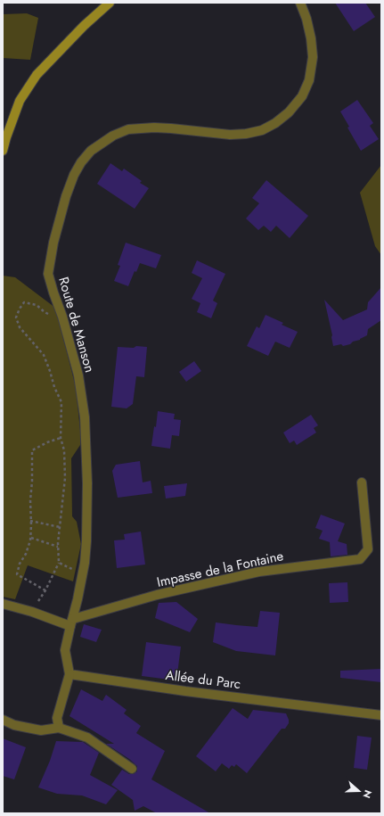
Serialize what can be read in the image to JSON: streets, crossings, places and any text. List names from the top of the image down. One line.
{"streets":{"street":["Route de Manson","Impasse de la Fontaine","Allée du Parc"]},"crossings":[["Route de Manson","Impasse de la Fontaine"]],"north":"right"}
